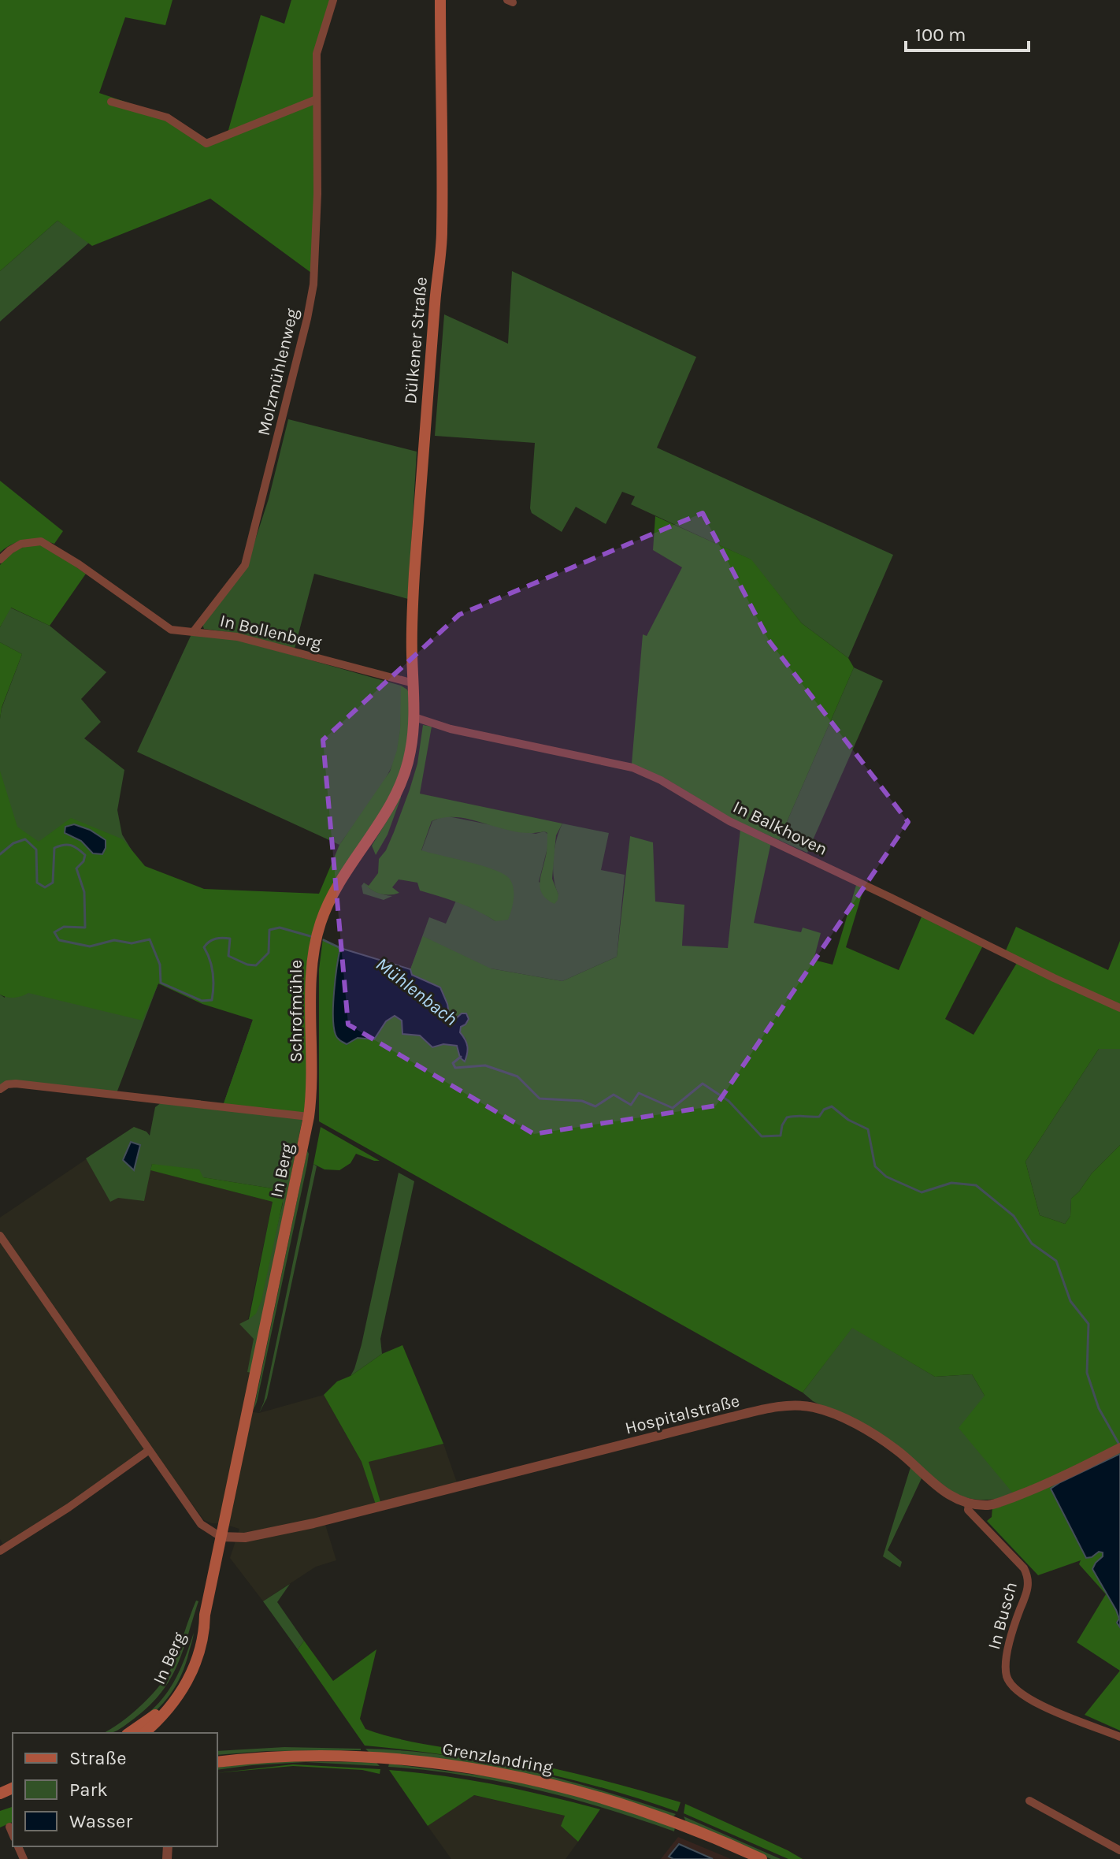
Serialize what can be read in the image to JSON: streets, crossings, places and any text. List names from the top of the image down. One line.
{"streets":{"main road":["Dülkener Straße","Schrofmühle","In Berg","Grenzlandring"],"street":["Molzmühlenweg","In Bollenberg","In Balkhoven","Hospitalstraße","In Busch"]},"crossings":[["Dülkener Straße","In Bollenberg"],["Dülkener Straße","In Balkhoven"],["Dülkener Straße","Schrofmühle"],["Molzmühlenweg","In Bollenberg"],["In Balkhoven","Schrofmühle"],["Schrofmühle","In Berg"],["In Berg","Hospitalstraße"],["Hospitalstraße","In Busch"]],"water":["Mühlenbach"],"legend":["Straße","Park","Wasser"],"scale_bar":"100 m"}
